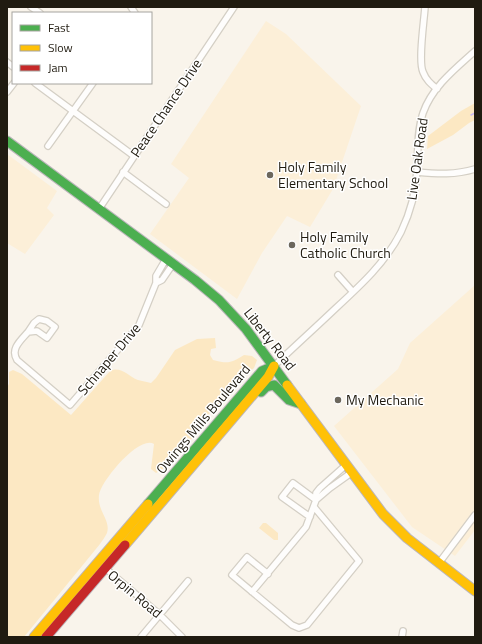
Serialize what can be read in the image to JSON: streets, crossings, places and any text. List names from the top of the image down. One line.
{"streets":{"main road":["Liberty Road","Owings Mills Boulevard"],"street":["Peace Chance Drive","Live Oak Road","Schnaper Drive","Orpin Road"]},"crossings":[["Peace Chance Drive","Liberty Road"],["Live Oak Road","Liberty Road"],["Live Oak Road","Owings Mills Boulevard"],["Liberty Road","Schnaper Drive"],["Liberty Road","Owings Mills Boulevard"],["Owings Mills Boulevard","Orpin Road"]],"places":["Holy Family Elementary School","Holy Family Catholic Church","My Mechanic"],"legend":["Fast","Slow","Jam"]}
